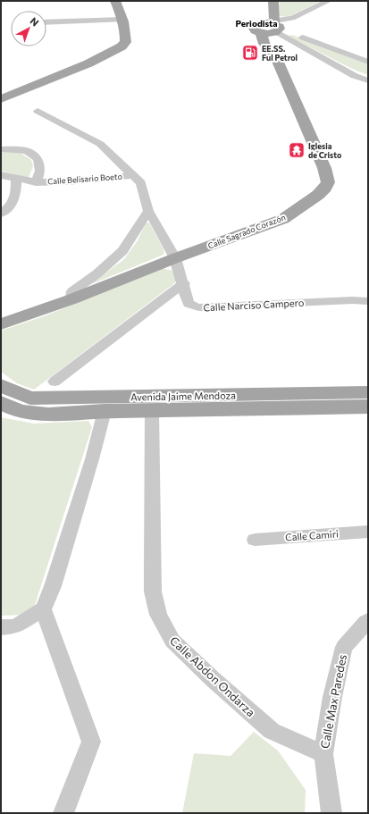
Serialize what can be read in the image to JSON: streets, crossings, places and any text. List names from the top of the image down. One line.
{"streets":{"main road":["Calle Sagrado Corazón","Avenida Jaime Mendoza"],"street":["Calle Belisario Boeto","Calle Narciso Campero","Calle Camiri","Calle Abdon Ondarza","Calle Max Paredes"]},"crossings":[["Calle Belisario Boeto","Calle Narciso Campero"],["Calle Sagrado Corazón","Calle Narciso Campero"],["Avenida Jaime Mendoza","Calle Abdon Ondarza"],["Calle Abdon Ondarza","Calle Max Paredes"]],"districts":["Periodista"],"places":{"fuel station":["EE.SS. Ful Petrol"],"temple":["Iglesia de Cristo"]},"north":"top right"}
